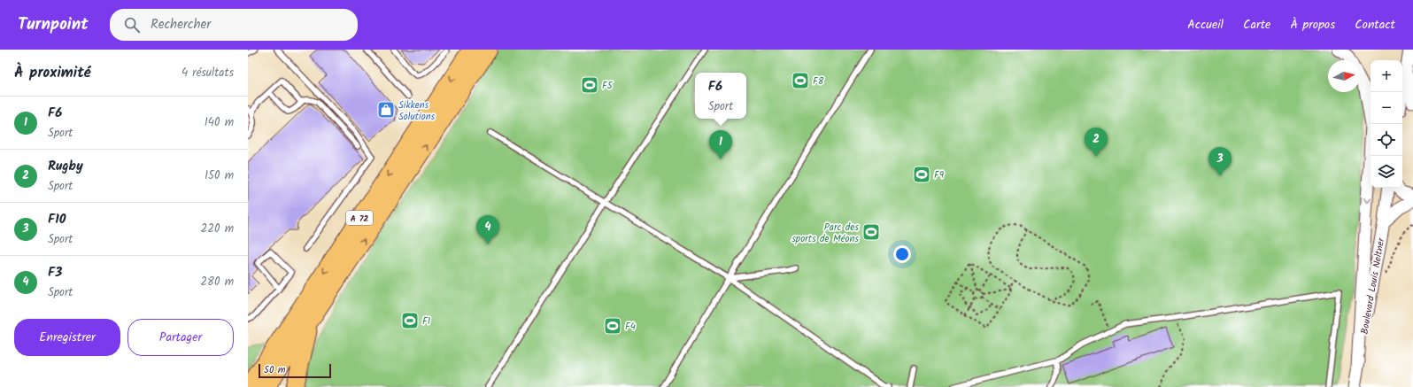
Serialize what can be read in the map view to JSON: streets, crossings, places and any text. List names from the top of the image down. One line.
{"streets":{"highway":["A 72"],"street":["Boulevard Louis Neltner"]},"places":{"sports":["F8","F5","F9","Parc des sports de Méons","F1","F4"],"shop":["Sikkens Solutions"]},"scale_bar":"50 m","north":"right","page":{"header":"Turnpoint","search":"Rechercher","nav":["Accueil","Carte","À propos","Contact"],"heading":["À proximité","4 résultats"],"map_buttons":["+","−"],"popup":["F6","Sport"],"list":[{"mark":"1","name":"F6","note":"Sport","value":"140 m"},{"mark":"2","name":"Rugby","note":"Sport","value":"150 m"},{"mark":"3","name":"F10","note":"Sport","value":"220 m"},{"mark":"4","name":"F3","note":"Sport","value":"280 m"}],"pins":["2","1","3","4"],"buttons":["Enregistrer","Partager"],"scale":"50 m"}}
